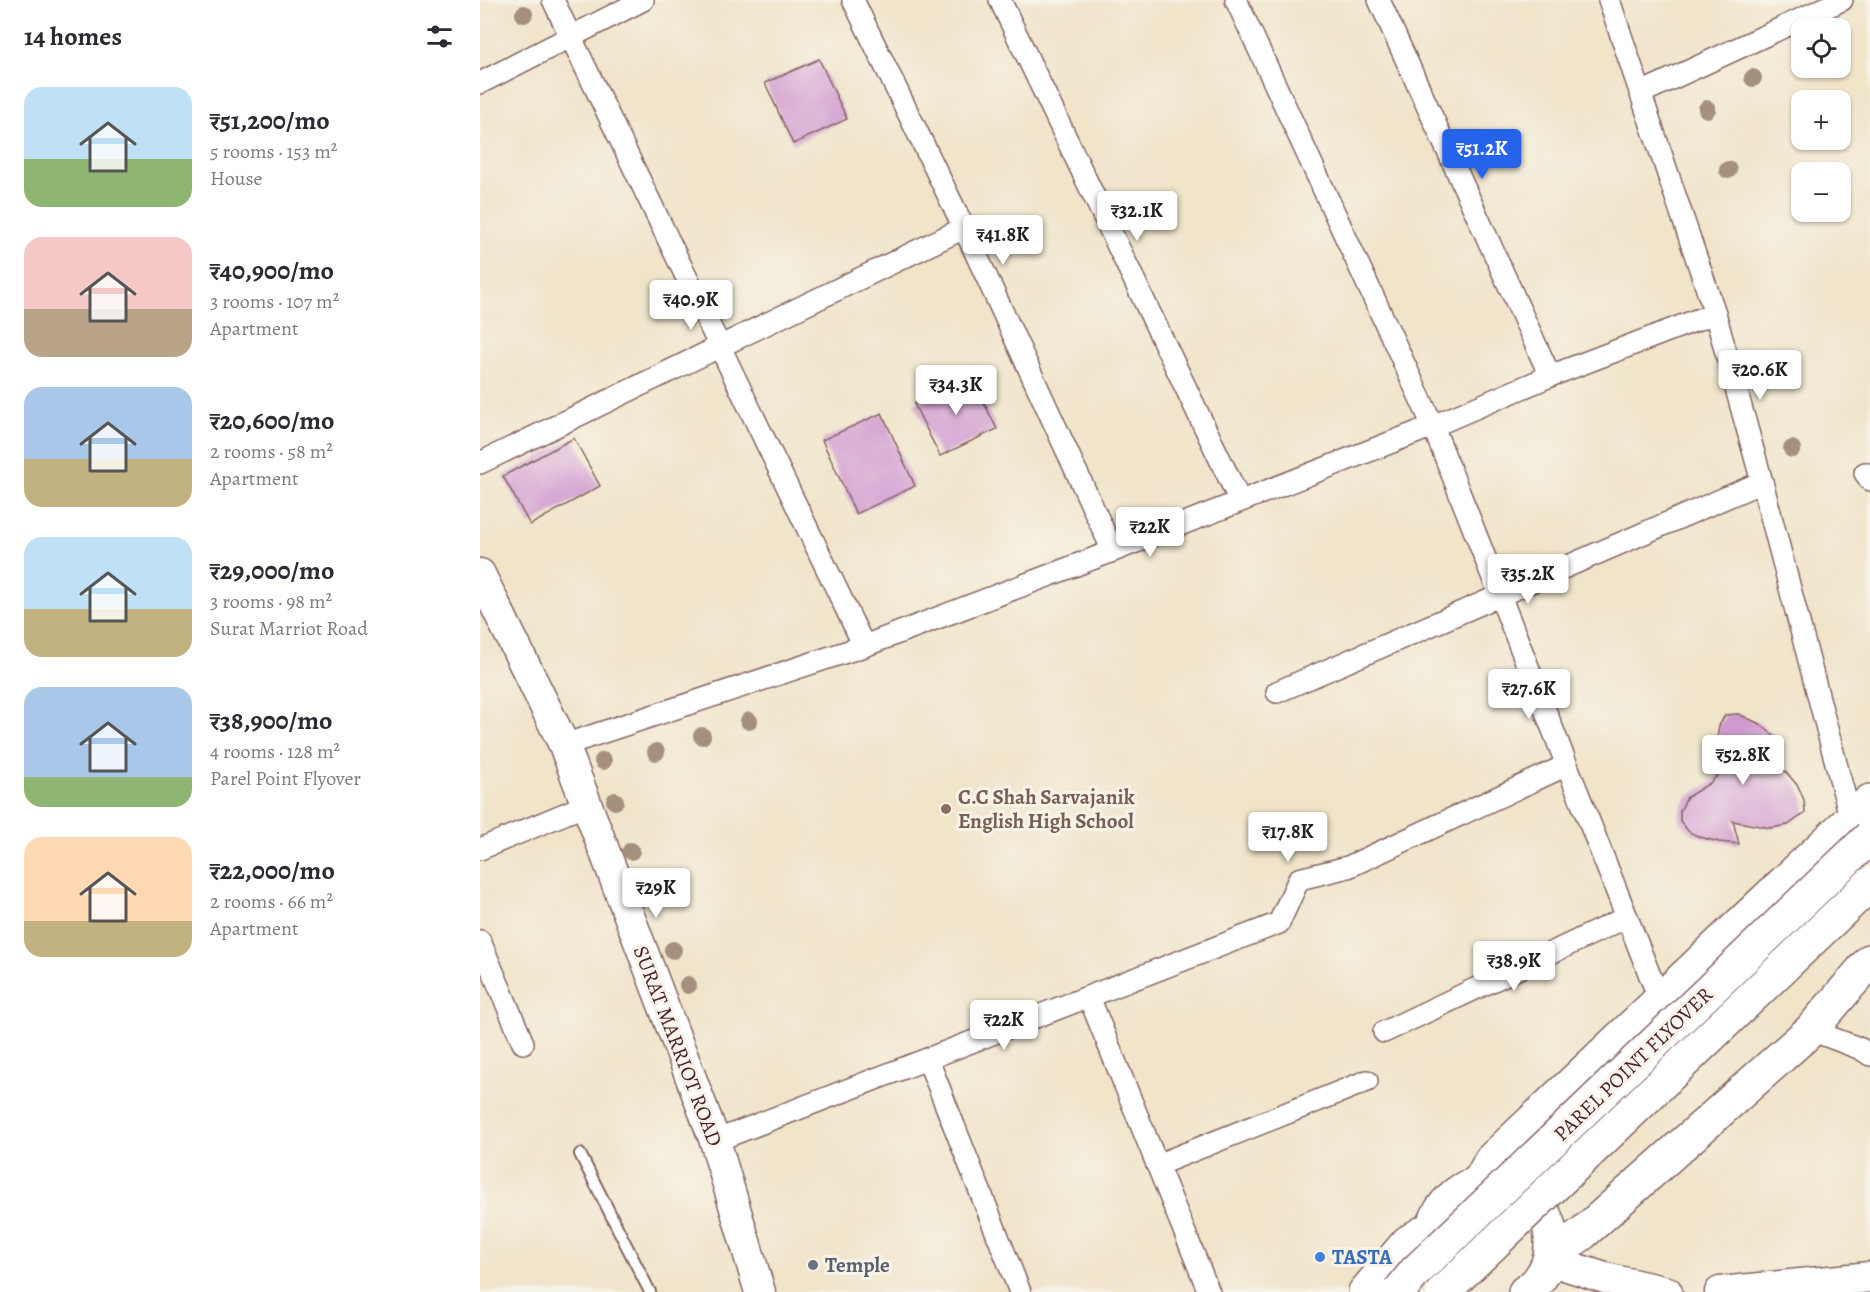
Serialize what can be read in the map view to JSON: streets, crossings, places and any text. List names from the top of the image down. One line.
{"streets":{"main road":["PAREL POINT FLYOVER"],"street":["SURAT MARRIOT ROAD"]},"places":["C.C Shah Sarvajanik English High School","TASTA","Temple"],"page":{"heading":"14 homes","map_buttons":["+","−"],"list":[{"name":"₹51,200/mo","note":"5 rooms · 153 m² · House"},{"name":"₹40,900/mo","note":"3 rooms · 107 m² · Apartment"},{"name":"₹20,600/mo","note":"2 rooms · 58 m² · Apartment"},{"name":"₹29,000/mo","note":"3 rooms · 98 m² · Surat Marriot Road"},{"name":"₹38,900/mo","note":"4 rooms · 128 m² · Parel Point Flyover"},{"name":"₹22,000/mo","note":"2 rooms · 66 m² · Apartment"}],"price":["₹51.2K","₹32.1K","₹41.8K","₹40.9K","₹20.6K","₹34.3K","₹22K","₹35.2K","₹27.6K","₹52.8K","₹17.8K","₹29K","₹38.9K","₹22K"]}}
